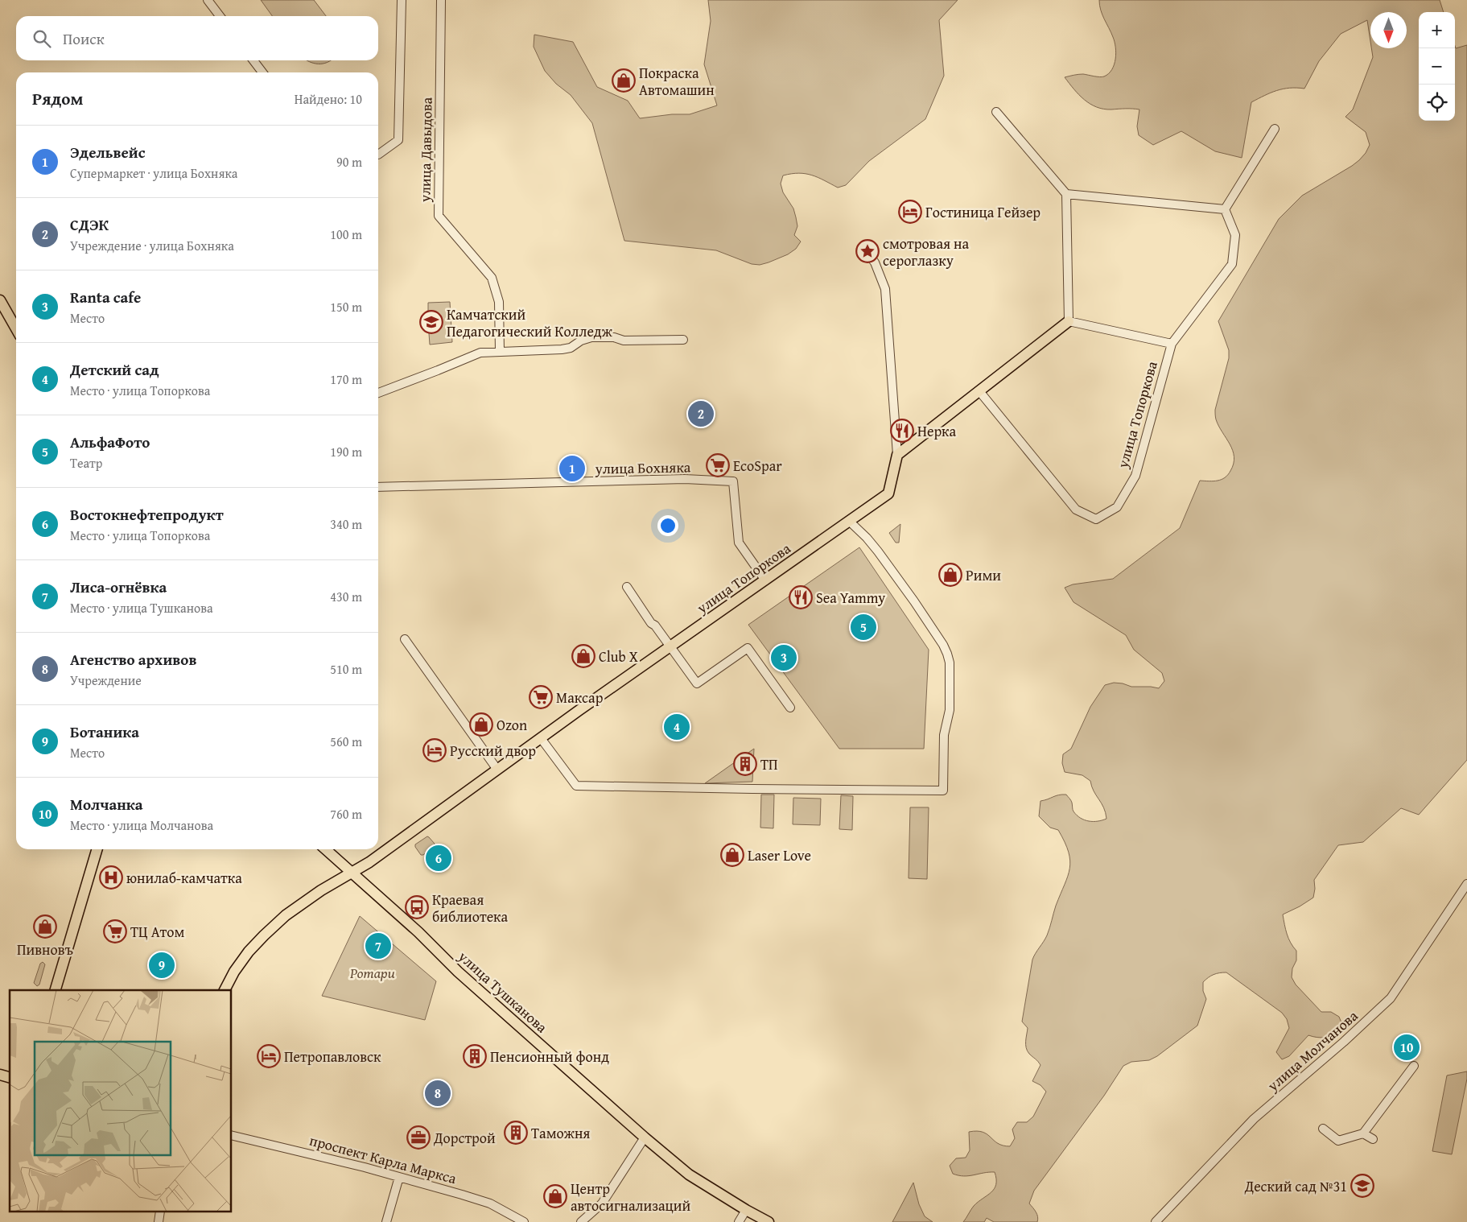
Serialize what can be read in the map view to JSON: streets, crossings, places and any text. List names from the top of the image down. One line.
{"streets":{"main road":["улица Топоркова","улица Тушканова"],"street":["улица Давыдова","улица Бохняка","улица Молчанова","проспект Карла Маркса"]},"crossings":[["улица Топоркова","улица Бохняка"],["улица Топоркова","улица Тушканова"]],"parks":["Ротари"],"places":{"shop":["Покраска Автомашин","Рими","Club X","Ozon","Laser Love","Пивновъ","Центр автосигнализаций"],"hotel":["Гостиница Гейзер","Русский двор","Петропавловск"],"place":["смотровая на сероглазку"],"school or university":["Камчатский Педагогический Колледж","Деский сад №31"],"restaurant":["Нерка","Sea Yammy"],"supermarket":["EcoSpar","Максар","ТЦ Атом"],"building":["ТП","Пенсионный фонд","Таможня"],"hospital":["юнилаб-камчатка"],"bus stop":["Краевая библиотека"],"office":["Дорстрой"]},"north":"bottom","page":{"map_buttons":["+","−"],"search":"Поиск","heading":["Рядом","Найдено: 10"],"list":[{"mark":"1","name":"Эдельвейс","note":"Супермаркет · улица Бохняка","value":"90 m"},{"mark":"2","name":"СДЭК","note":"Учреждение · улица Бохняка","value":"100 m"},{"mark":"3","name":"Ranta cafe","note":"Место","value":"150 m"},{"mark":"4","name":"Детский сад","note":"Место · улица Топоркова","value":"170 m"},{"mark":"5","name":"АльфаФото","note":"Театр","value":"190 m"},{"mark":"6","name":"Востокнефтепродукт","note":"Место · улица Топоркова","value":"340 m"},{"mark":"7","name":"Лиса-огнёвка","note":"Место · улица Тушканова","value":"430 m"},{"mark":"8","name":"Агенство архивов","note":"Учреждение","value":"510 m"},{"mark":"9","name":"Ботаника","note":"Место","value":"560 m"},{"mark":"10","name":"Молчанка","note":"Место · улица Молчанова","value":"760 m"}],"pins":["2","1","5","3","4","6","7","9","10","8"]}}
